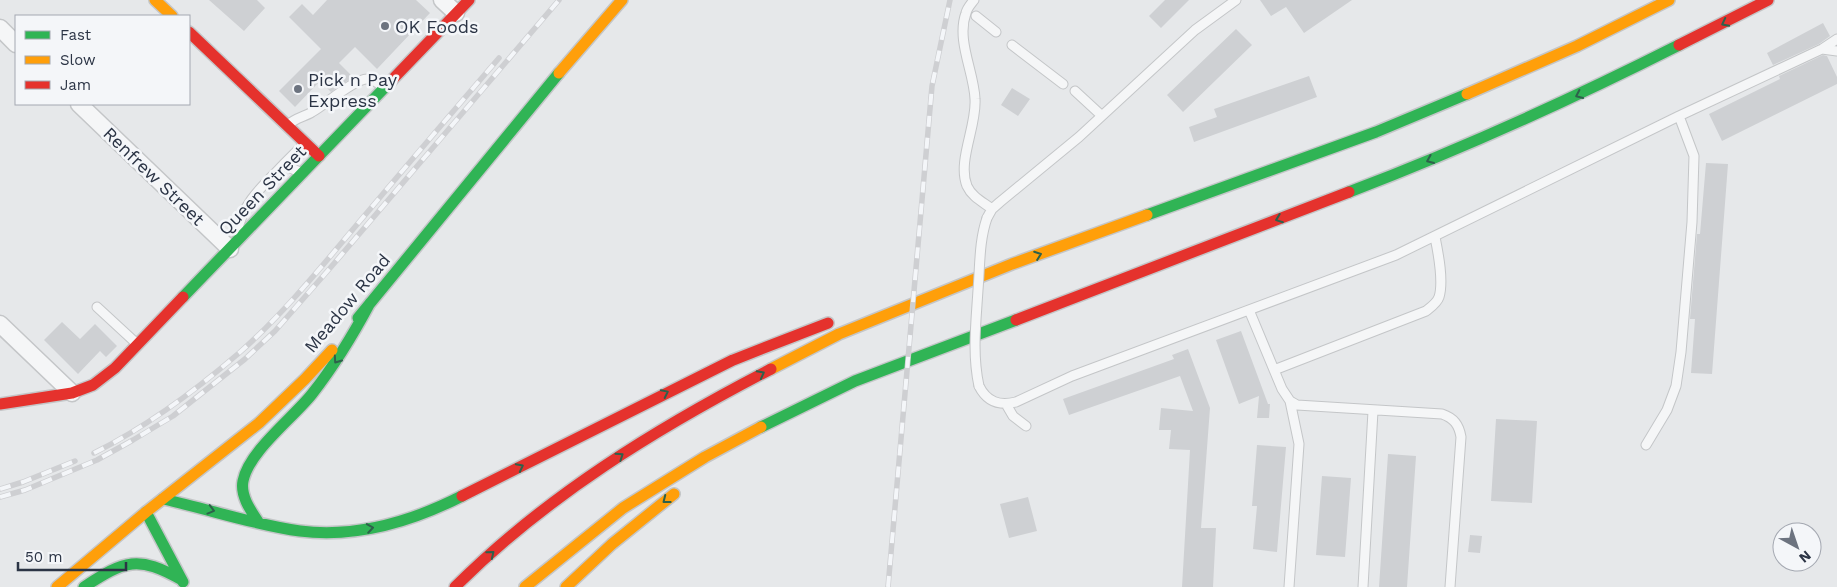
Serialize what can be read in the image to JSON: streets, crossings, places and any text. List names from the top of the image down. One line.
{"streets":{"main road":["Queen Street","Meadow Road"],"street":["Renfrew Street"]},"crossings":[["Renfrew Street","Queen Street"]],"places":["OK Foods","Pick n Pay Express"],"legend":["Fast","Slow","Jam"],"scale_bar":"50 m","north":"bottom right"}
